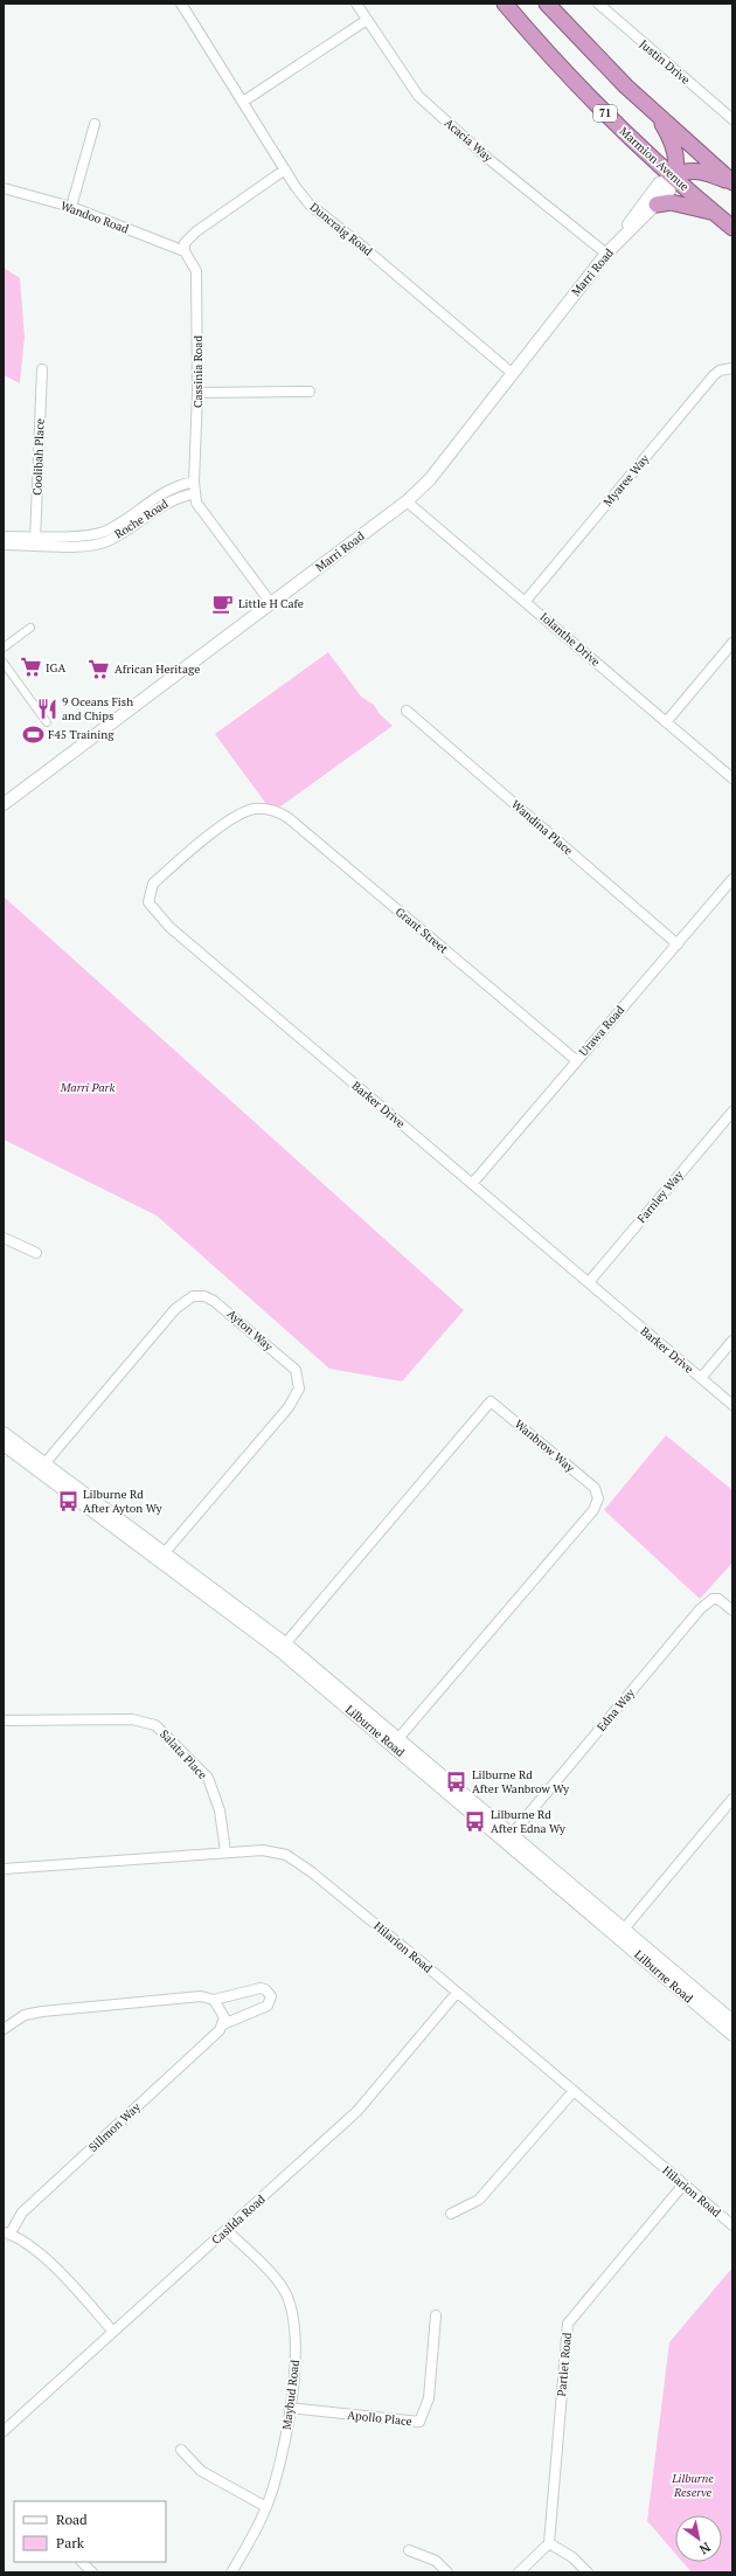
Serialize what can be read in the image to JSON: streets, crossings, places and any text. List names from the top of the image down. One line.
{"streets":{"highway":["71","Marmion Avenue"],"street":["Justin Drive","Acacia Way","Wandoo Road","Duncraig Road","Marri Road","Cassinia Road","Coolibah Place","Myaree Way","Roche Road","Iolanthe Drive","Wandina Place","Grant Street","Urawa Road","Barker Drive","Farnley Way","Ayton Way","Wanbrow Way","Edna Way","Lilburne Road","Salata Place","Hilarion Road","Sillmon Way","Casilda Road","Partlet Road","Maybud Road","Apollo Place"]},"crossings":[["Acacia Way","Marri Road"],["Marmion Avenue","Marri Road"],["Wandoo Road","Cassinia Road"],["Duncraig Road","Marri Road"],["Marri Road","Cassinia Road"],["Marri Road","Iolanthe Drive"],["Cassinia Road","Roche Road"],["Coolibah Place","Roche Road"],["Myaree Way","Iolanthe Drive"],["Wandina Place","Urawa Road"],["Grant Street","Urawa Road"],["Grant Street","Barker Drive"],["Urawa Road","Barker Drive"],["Barker Drive","Farnley Way"],["Ayton Way","Lilburne Road"],["Wanbrow Way","Lilburne Road"],["Edna Way","Lilburne Road"],["Salata Place","Hilarion Road"],["Hilarion Road","Casilda Road"],["Hilarion Road","Partlet Road"],["Casilda Road","Maybud Road"],["Maybud Road","Apollo Place"]],"parks":["Marri Park","Lilburne Reserve"],"places":{"cafe":["Little H Cafe"],"supermarket":["IGA","African Heritage"],"restaurant":["9 Oceans Fish and Chips"],"sports":["F45 Training"],"bus stop":["Lilburne Rd After Ayton Wy","Lilburne Rd After Wanbrow Wy","Lilburne Rd After Edna Wy"]},"legend":["Road","Park"],"north":"bottom right"}
